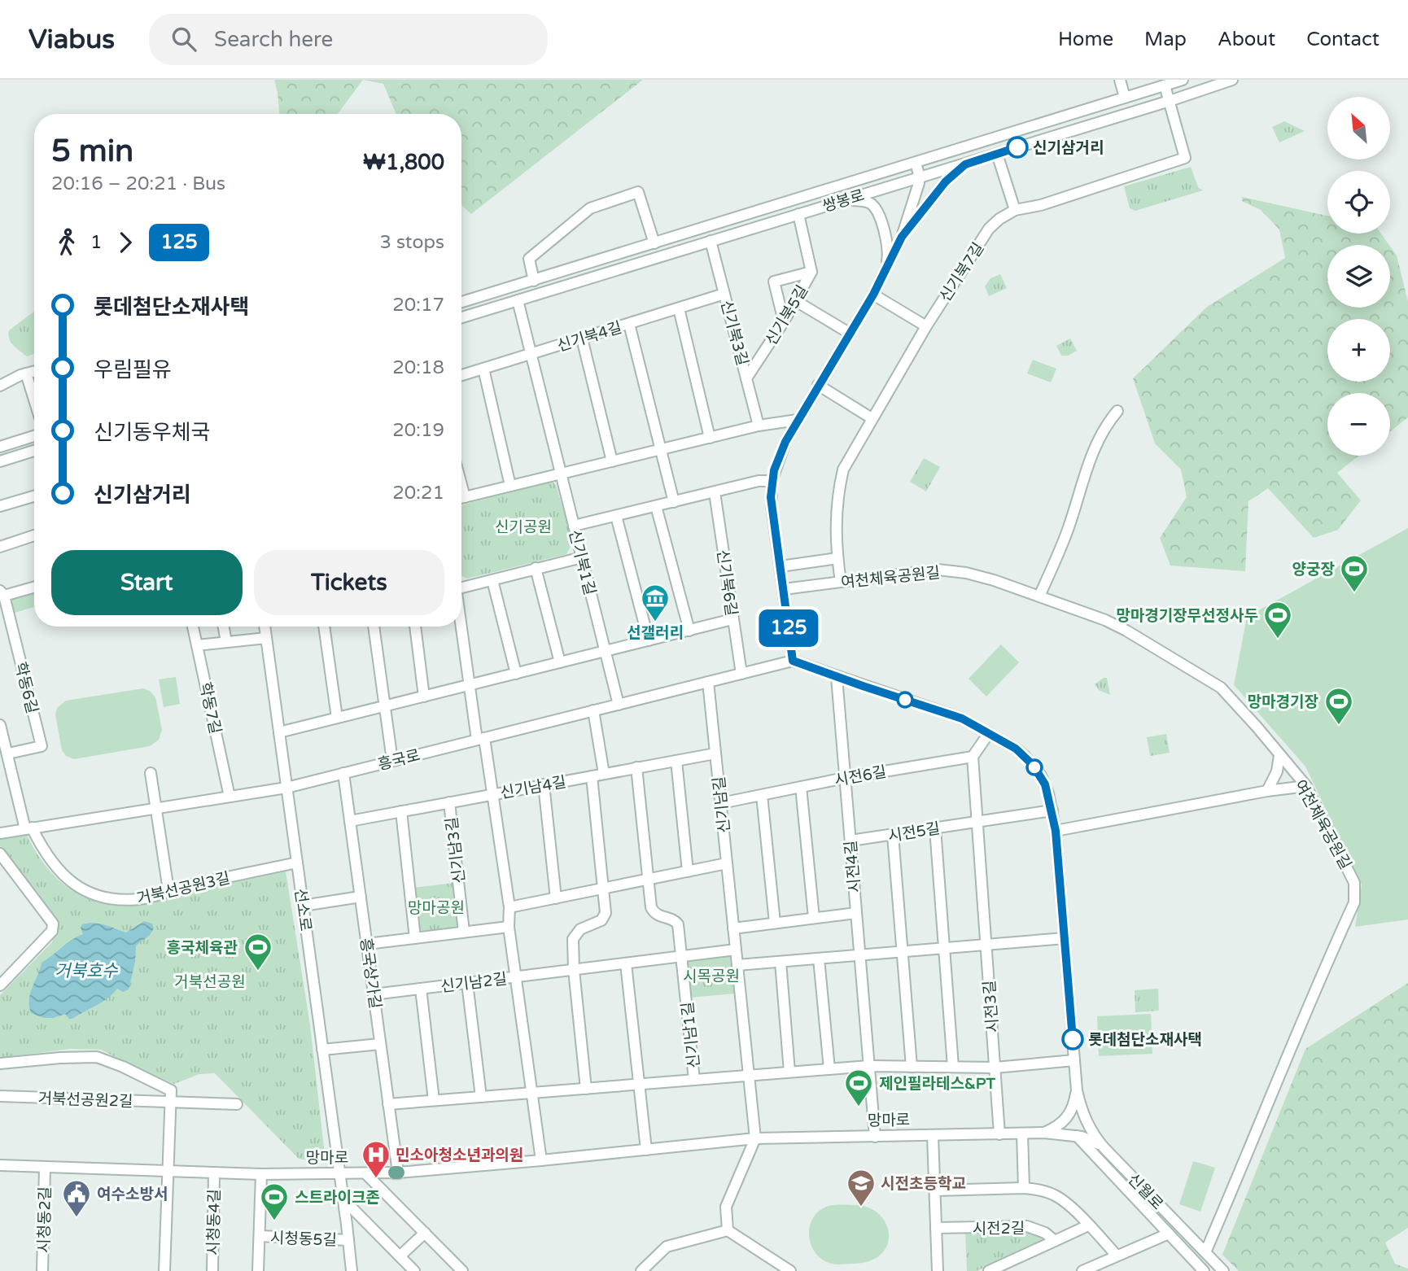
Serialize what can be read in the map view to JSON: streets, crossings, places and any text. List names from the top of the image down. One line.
{"streets":{"street":["쌍봉로","신기북7길","신기북5길","신기북3길","신기북4길","신기북1길","여천체육공원길","신기북6길","학동6길","학동7길","흥국로","시전6길","신기남4길","신기남길","시전5길","신기남3길","시전4길","거북선공원3길","선소로","흥국상가길","신기남2길","시전3길","신기남1길","거북선공원2길","망마로","신월로","시청동2길","시청동4길","시전2길","시청동5길"]},"crossings":[["쌍봉로","신기북7길"],["쌍봉로","신기북5길"],["쌍봉로","신기북3길"],["신기북7길","여천체육공원길"],["신기북5길","신기북3길"],["신기북3길","신기북4길"],["신기북1길","흥국로"],["여천체육공원길","신월로"],["신기북6길","흥국로"],["학동6길","거북선공원3길"],["학동7길","흥국로"],["흥국로","신기남길"],["흥국로","거북선공원3길"],["흥국로","선소로"],["흥국로","흥국상가길"],["흥국로","신월로"],["시전6길","신기남길"],["시전6길","시전4길"],["신기남4길","신기남길"],["신기남4길","신기남3길"],["신기남4길","흥국상가길"],["신기남길","신기남2길"],["신기남길","신기남1길"],["신기남길","망마로"],["시전5길","시전4길"],["시전5길","신월로"],["시전4길","신월로"],["거북선공원3길","선소로"],["선소로","망마로"],["선소로","시청동5길"],["흥국상가길","신기남2길"],["흥국상가길","신기남1길"],["흥국상가길","망마로"],["신기남2길","신기남1길"],["시전3길","망마로"],["망마로","신월로"],["망마로","시청동2길"],["망마로","시청동4길"],["망마로","시청동5길"]],"water":["거북호수"],"parks":["신기공원","망마공원","시목공원","거북선공원"],"places":{"other":["신기삼거리","롯데첨단소재사택"],"sports":["양궁장","망마경기장무선정사두","망마경기장","흥국체육관","제인필라테스&PT","스트라이크존"],"museum":["선갤러리"],"hospital":["민소아청소년과의원"],"school or university":["시전초등학교"],"public building":["여수소방서"]},"lines":["bus line 125"],"north":"top left","page":{"header":"Viabus","search":"Search here","nav":["Home","Map","About","Contact"],"on_map":"125","map_buttons":["+","−"],"heading":["5 min","20:16 – 20:21 · Bus","₩1,800"],"legs":["1","125","3 stops"],"list":[{"name":"롯데첨단소재사택","value":"20:17"},{"name":"우림필유","value":"20:18"},{"name":"신기동우체국","value":"20:19"},{"name":"신기삼거리","value":"20:21"}],"buttons":["Start","Tickets"]}}
